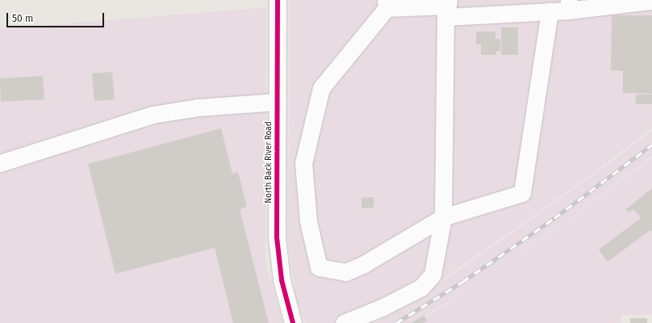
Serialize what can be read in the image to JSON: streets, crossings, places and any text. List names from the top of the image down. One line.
{"streets":{"street":["North Back River Road"]},"scale_bar":"50 m"}
